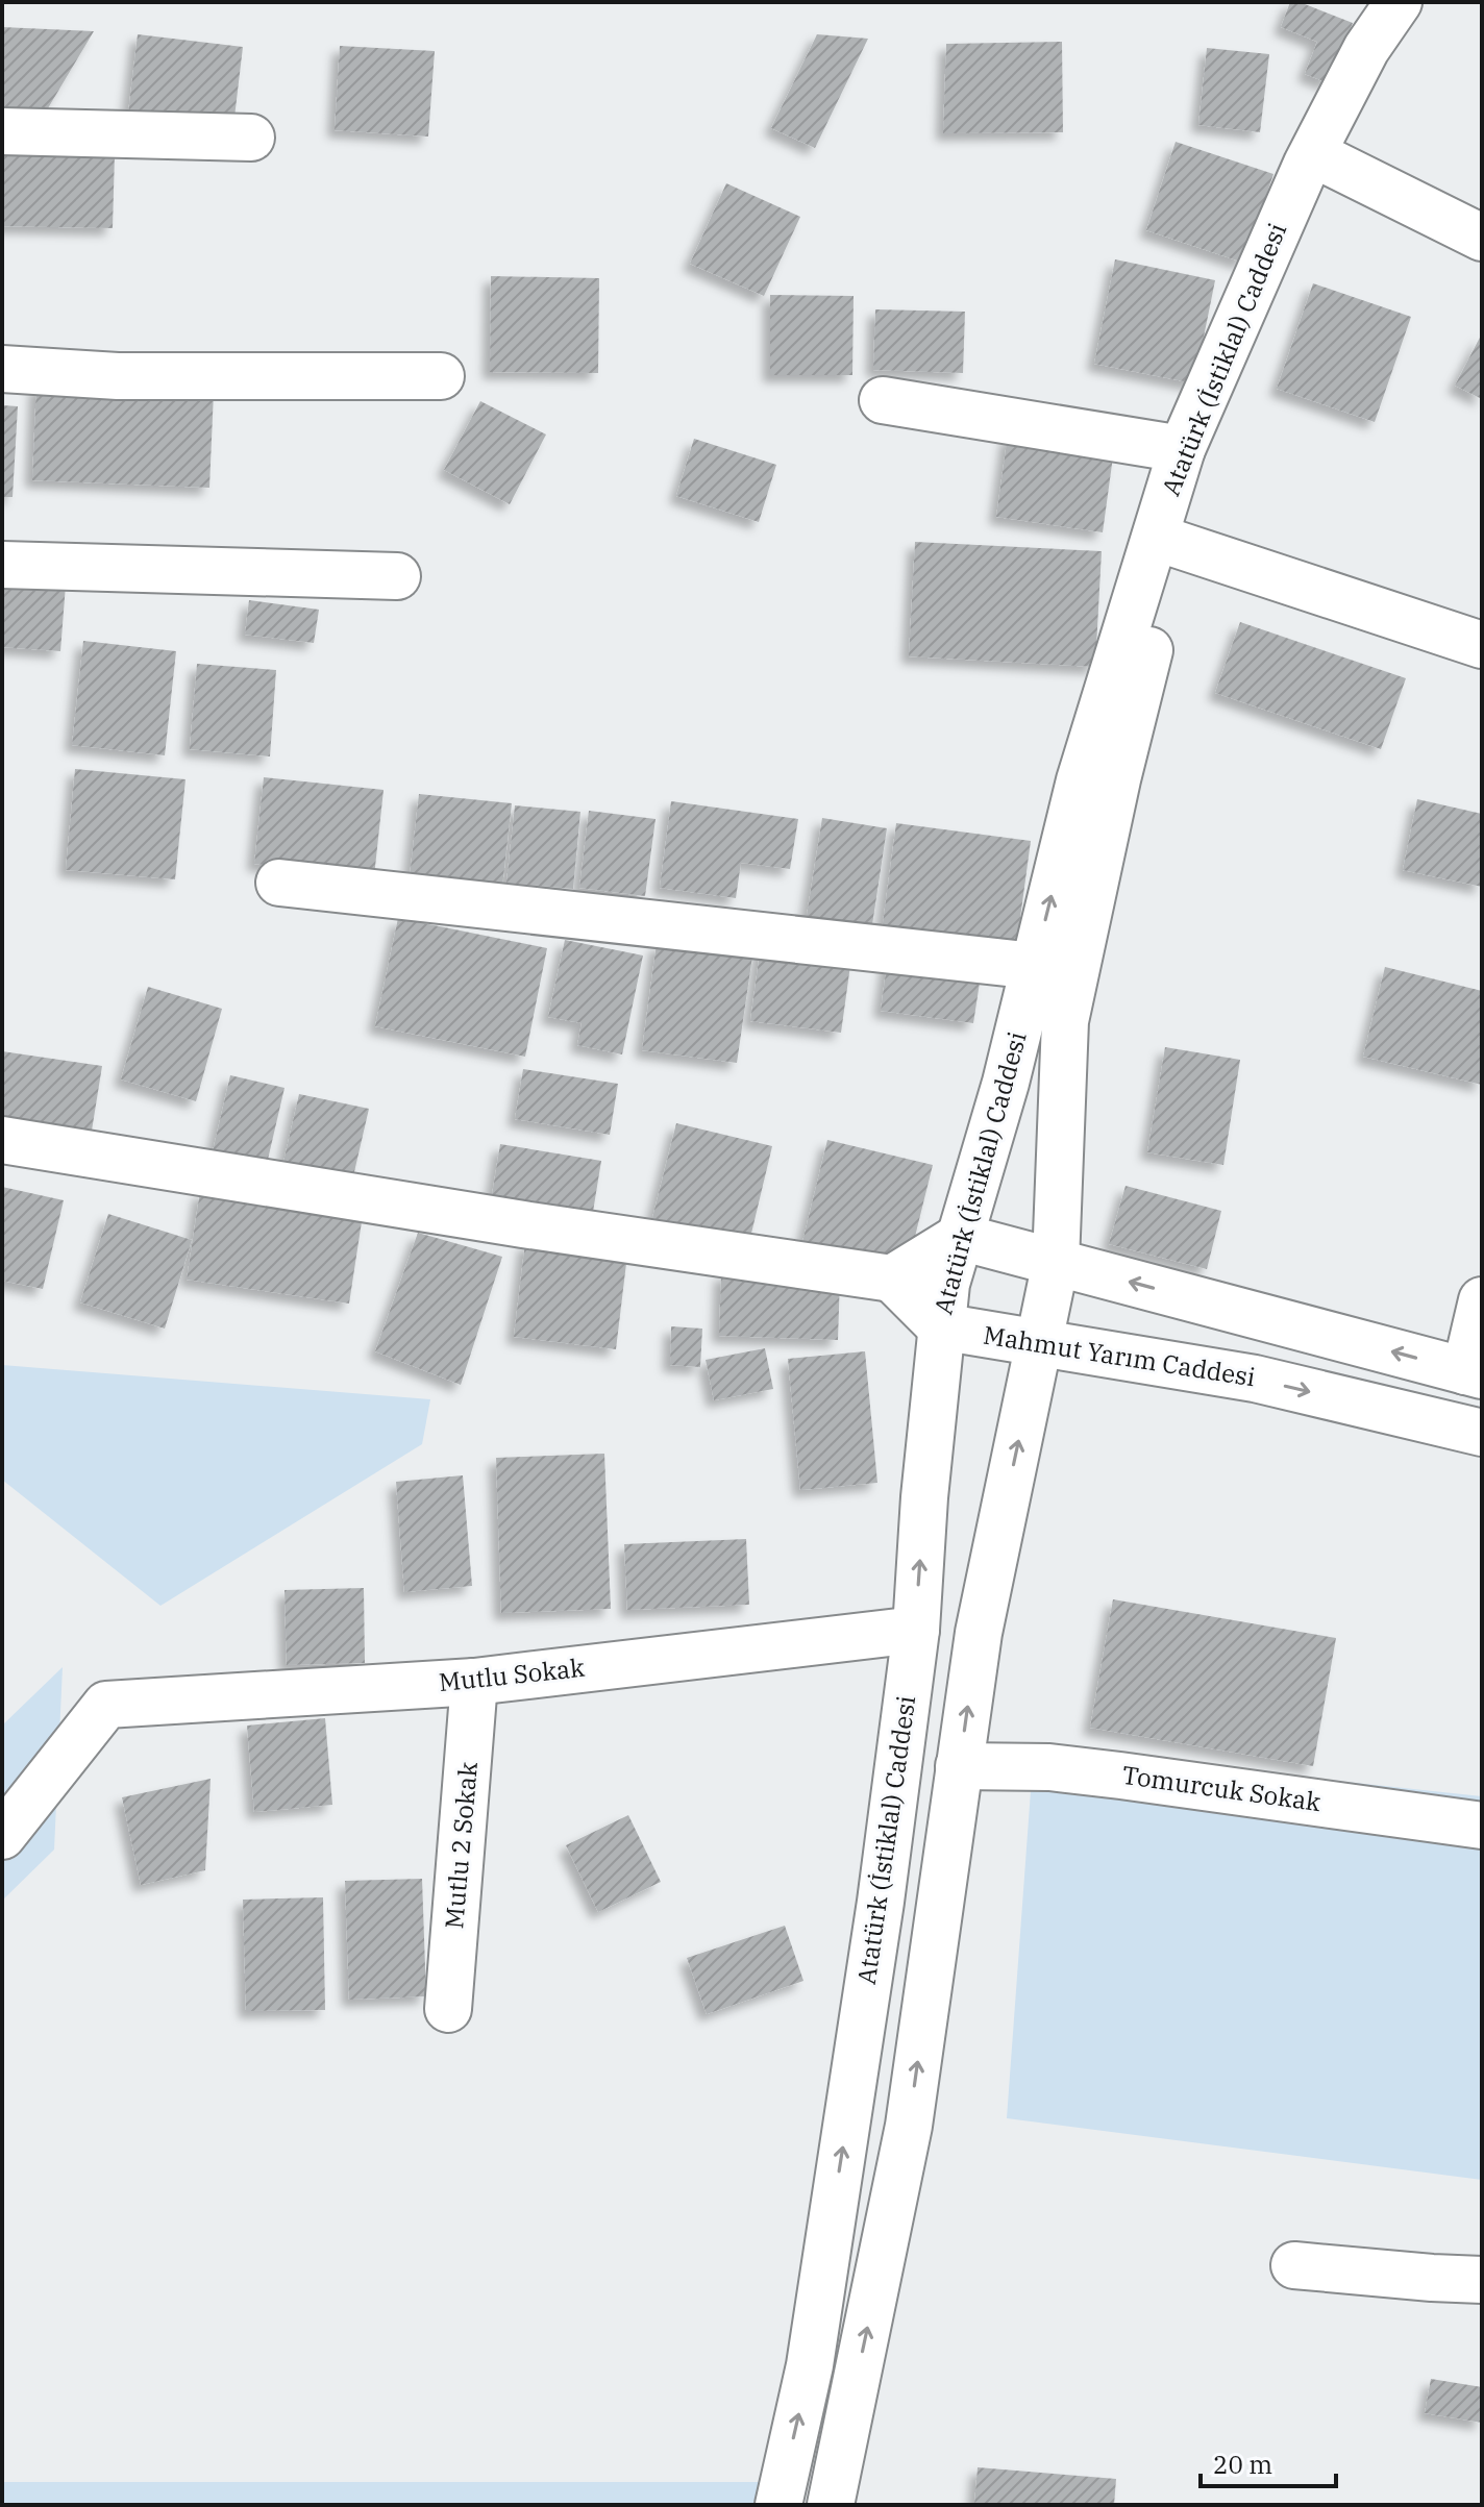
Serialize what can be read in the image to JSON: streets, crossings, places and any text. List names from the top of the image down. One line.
{"streets":{"street":["Atatürk (İstiklal) Caddesi","Mahmut Yarım Caddesi","Mutlu Sokak","Tomurcuk Sokak","Mutlu 2 Sokak"]},"crossings":[["Atatürk (İstiklal) Caddesi","Mahmut Yarım Caddesi"],["Atatürk (İstiklal) Caddesi","Mutlu Sokak"],["Atatürk (İstiklal) Caddesi","Tomurcuk Sokak"],["Mutlu Sokak","Mutlu 2 Sokak"]],"one_way":["Atatürk (İstiklal) Caddesi"],"scale_bar":"20 m"}
